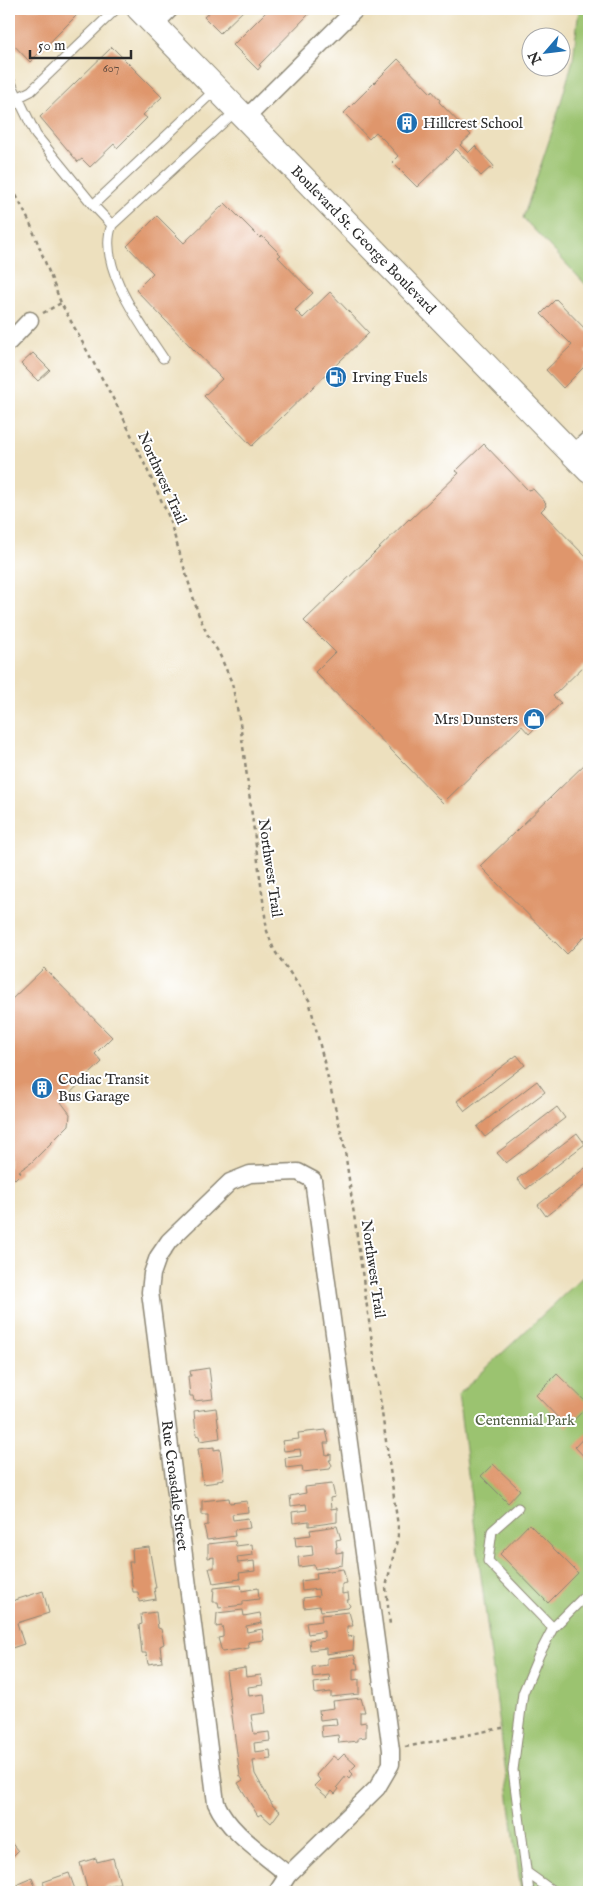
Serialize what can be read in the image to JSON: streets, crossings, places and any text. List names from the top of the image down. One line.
{"streets":{"main road":["Boulevard St. George Boulevard"],"street":["Rue Croasdale Street"],"path":["Northwest Trail"]},"parks":["Centennial Park"],"places":{"building":["Hillcrest School","Codiac Transit Bus Garage"],"fuel station":["Irving Fuels"],"shop":["Mrs Dunsters"]},"house_numbers":["607"],"scale_bar":"50 m","north":"bottom left"}
